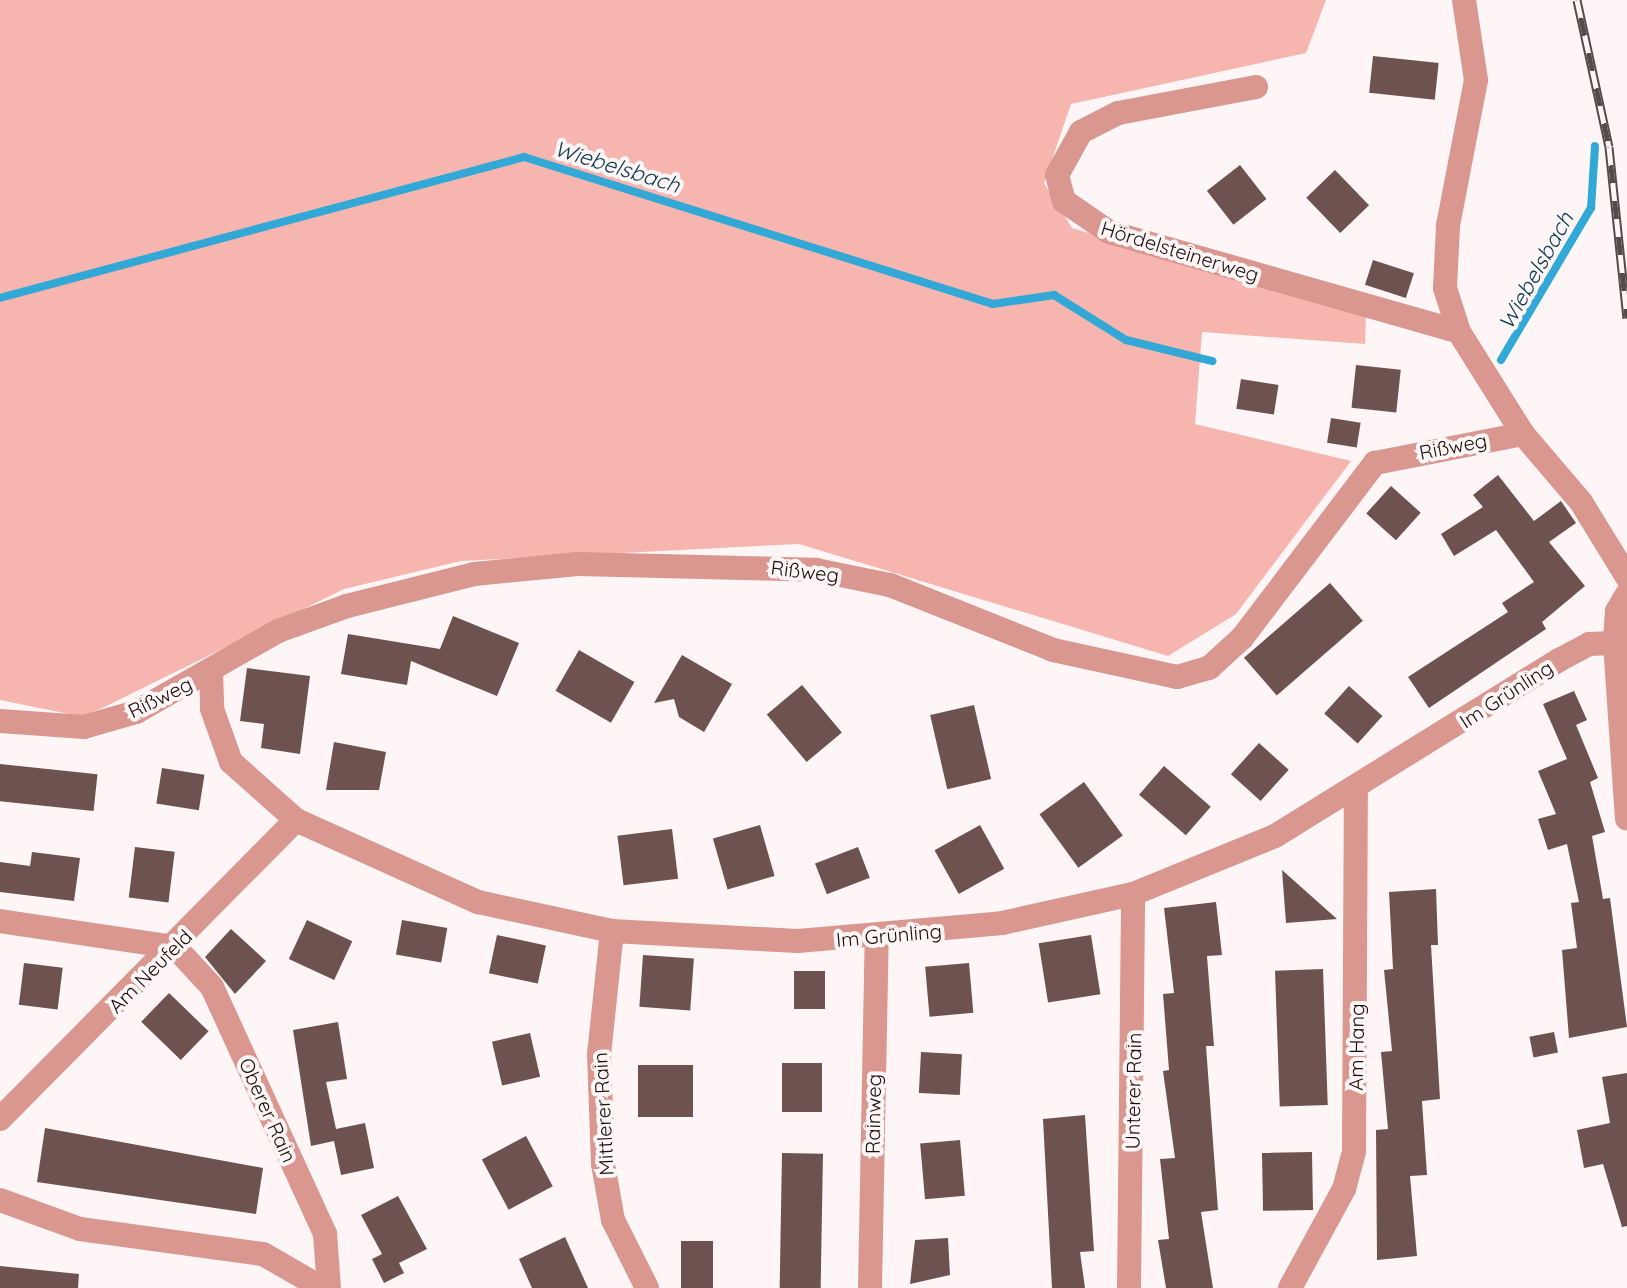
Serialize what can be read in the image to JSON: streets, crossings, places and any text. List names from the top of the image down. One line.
{"streets":{"street":["Hördelsteinerweg","Rißweg","Im Grünling","Am Neufeld","Am Hang","Unterer Rain","Oberer Rain","Mittlerer Rain","Rainweg"]},"crossings":[["Rißweg","Im Grünling"],["Im Grünling","Am Neufeld"],["Im Grünling","Am Hang"],["Im Grünling","Unterer Rain"],["Im Grünling","Mittlerer Rain"],["Im Grünling","Rainweg"],["Am Neufeld","Oberer Rain"]],"water":["Wiebelsbach"]}
